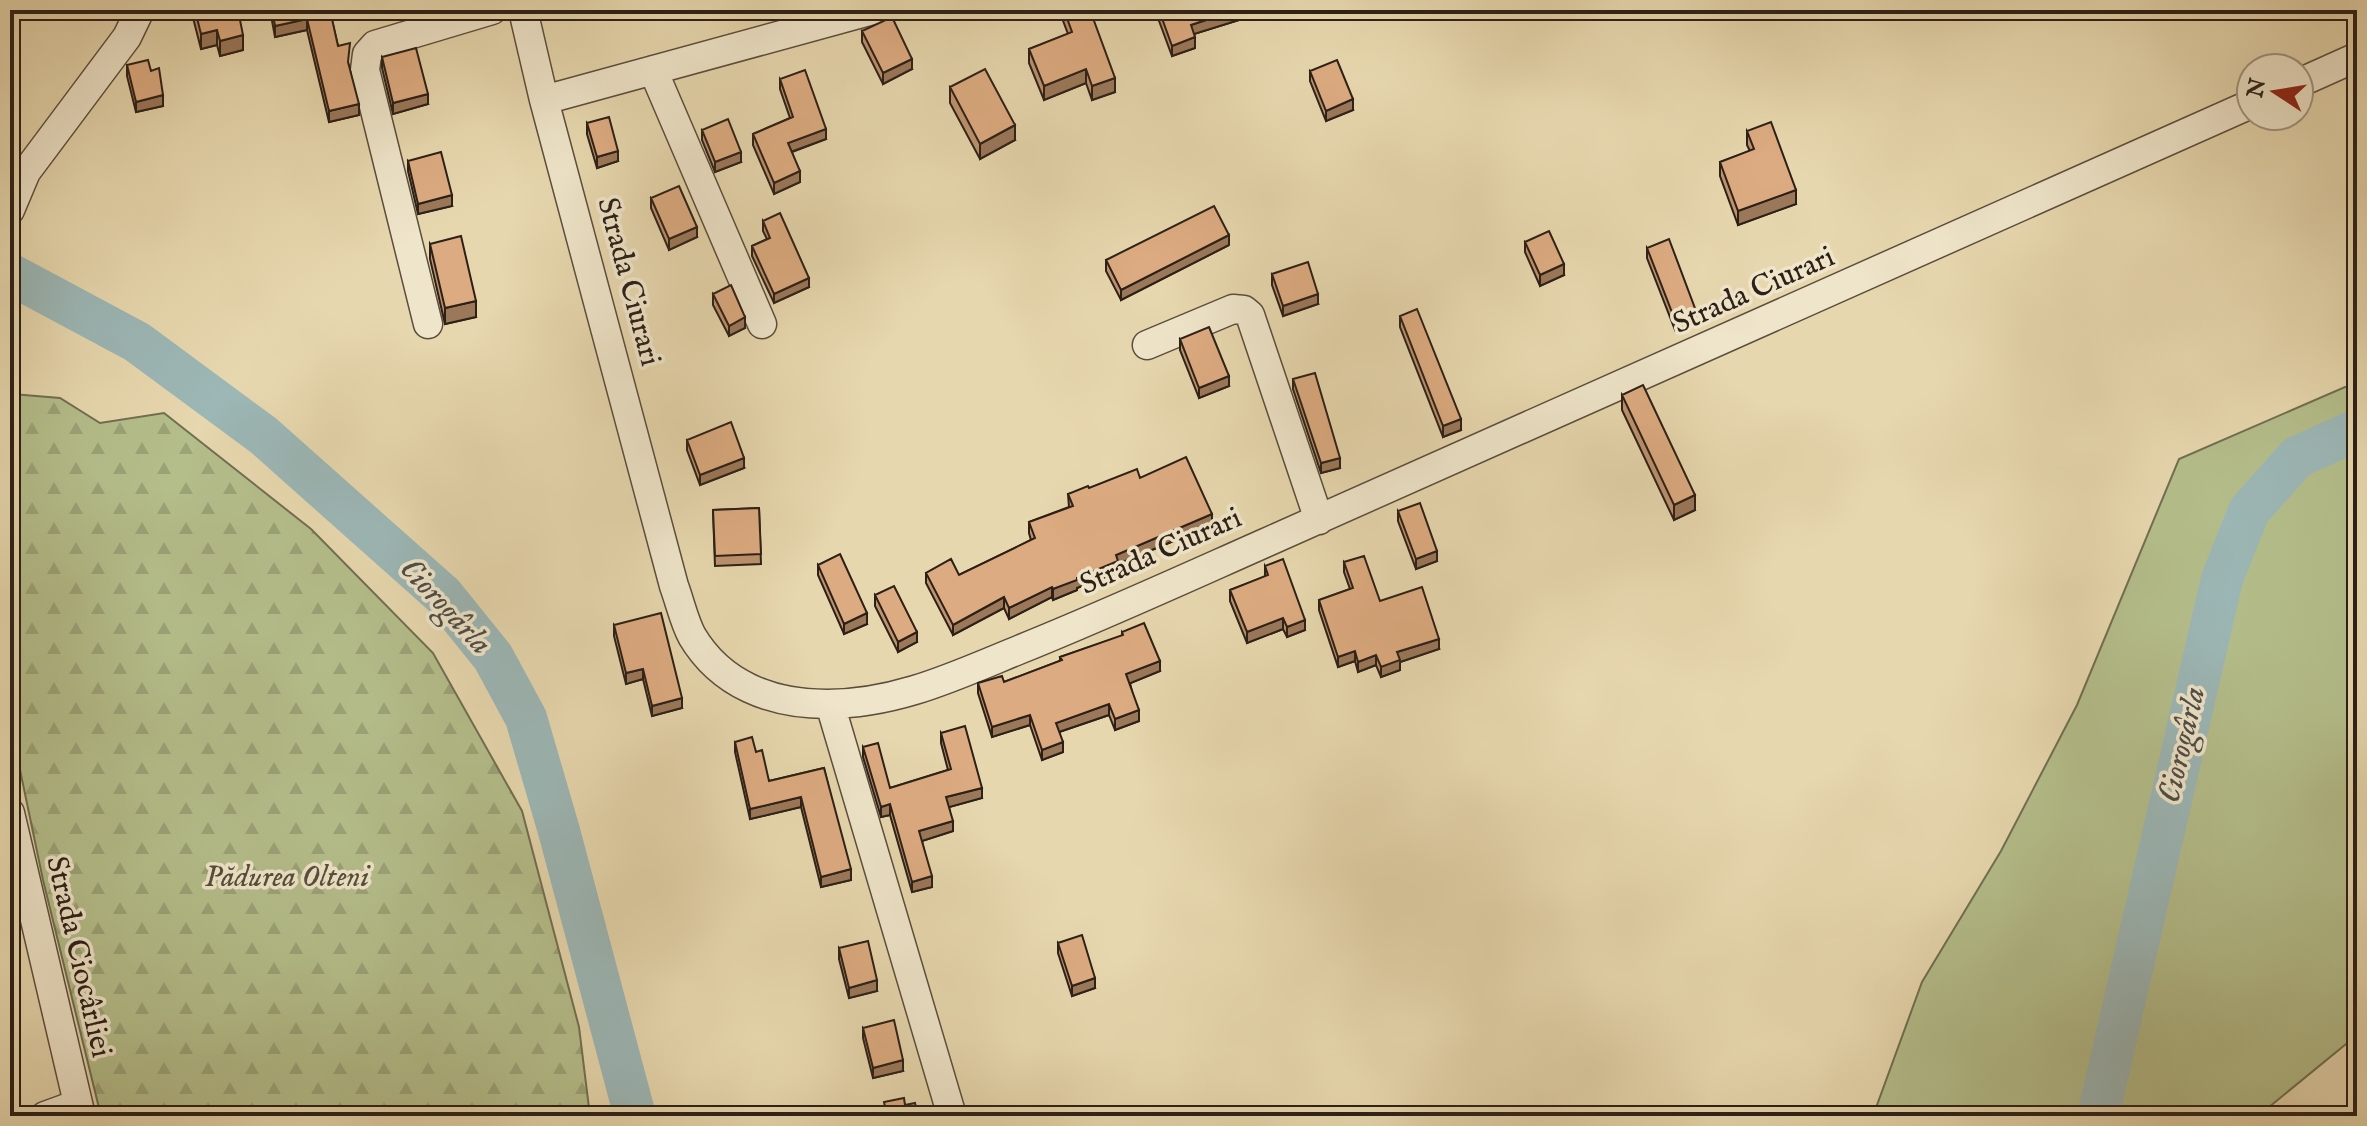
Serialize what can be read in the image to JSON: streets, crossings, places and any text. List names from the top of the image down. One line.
{"streets":{"street":["Strada Ciurari","Strada Ciocârliei"]},"water":["Ciorogârla"],"parks":["Pădurea Olteni"],"north":"left"}
